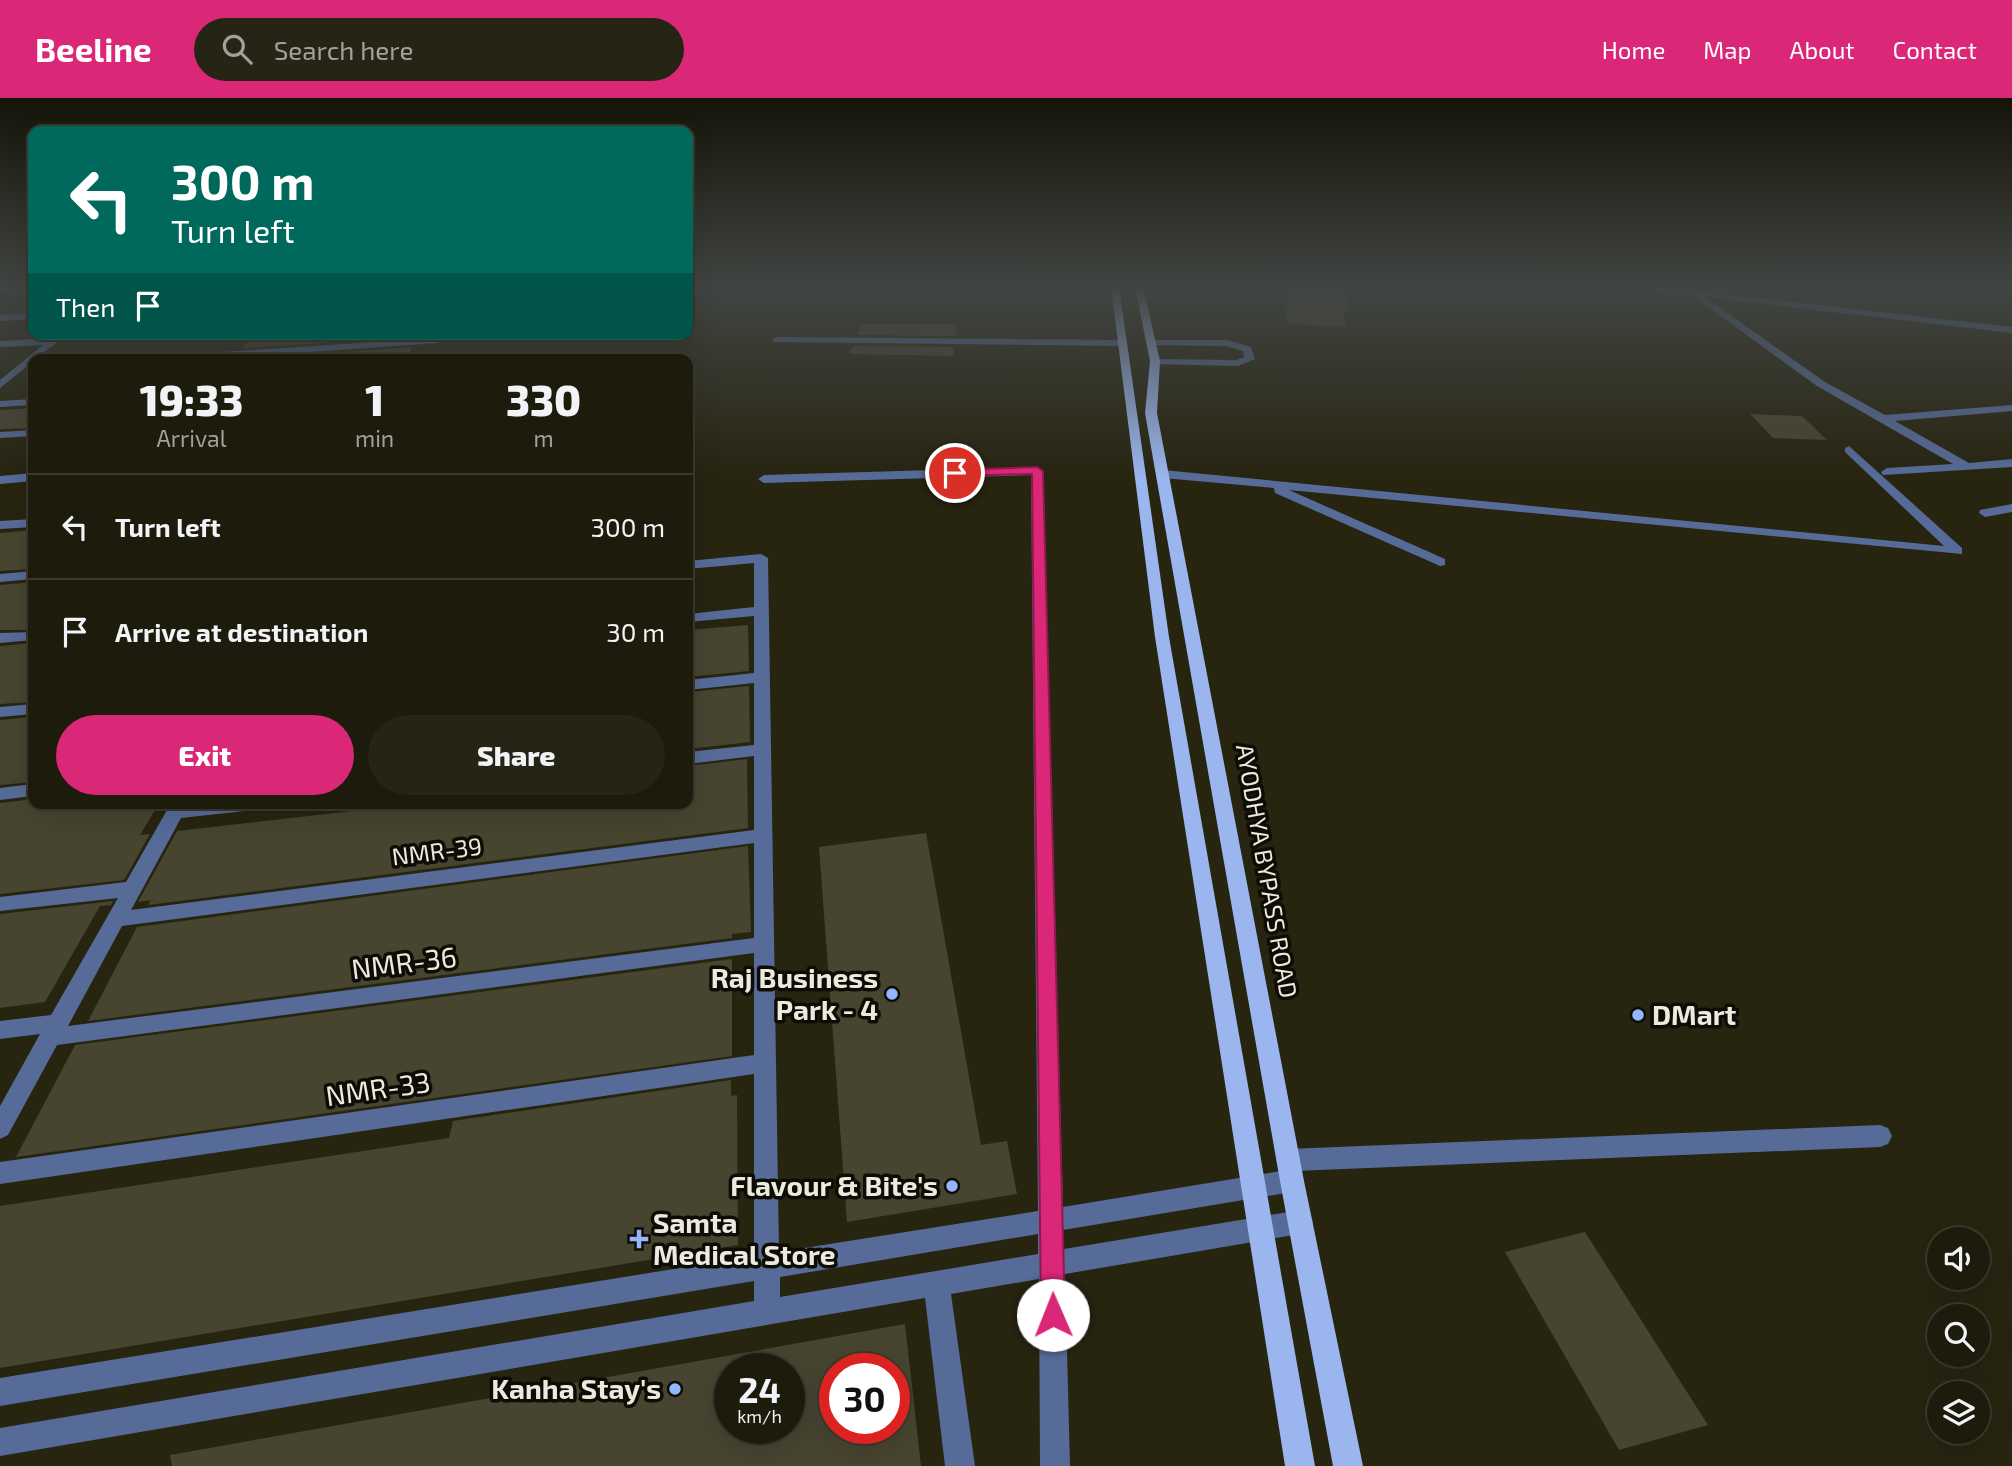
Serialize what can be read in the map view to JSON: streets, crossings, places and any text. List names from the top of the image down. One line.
{"streets":{"main road":["AYODHYA BYPASS ROAD"],"street":["NMR-39","NMR-36","NMR-33"]},"places":{"other":["Raj Business Park - 4","DMart","Flavour & Bite's","Kanha Stay's"],"health":["Samta Medical Store"]},"page":{"header":"Beeline","search":"Search here","nav":["Home","Map","About","Contact"],"turn":["300 m","Turn left"],"then":"Then","eta":["19:33","Arrival","1","min","330","m"],"list":[{"name":"Turn left","value":"300 m"},{"name":"Arrive at destination","value":"30 m"}],"buttons":["Exit","Share"],"speed":"24 km/h","limit":"30"}}
